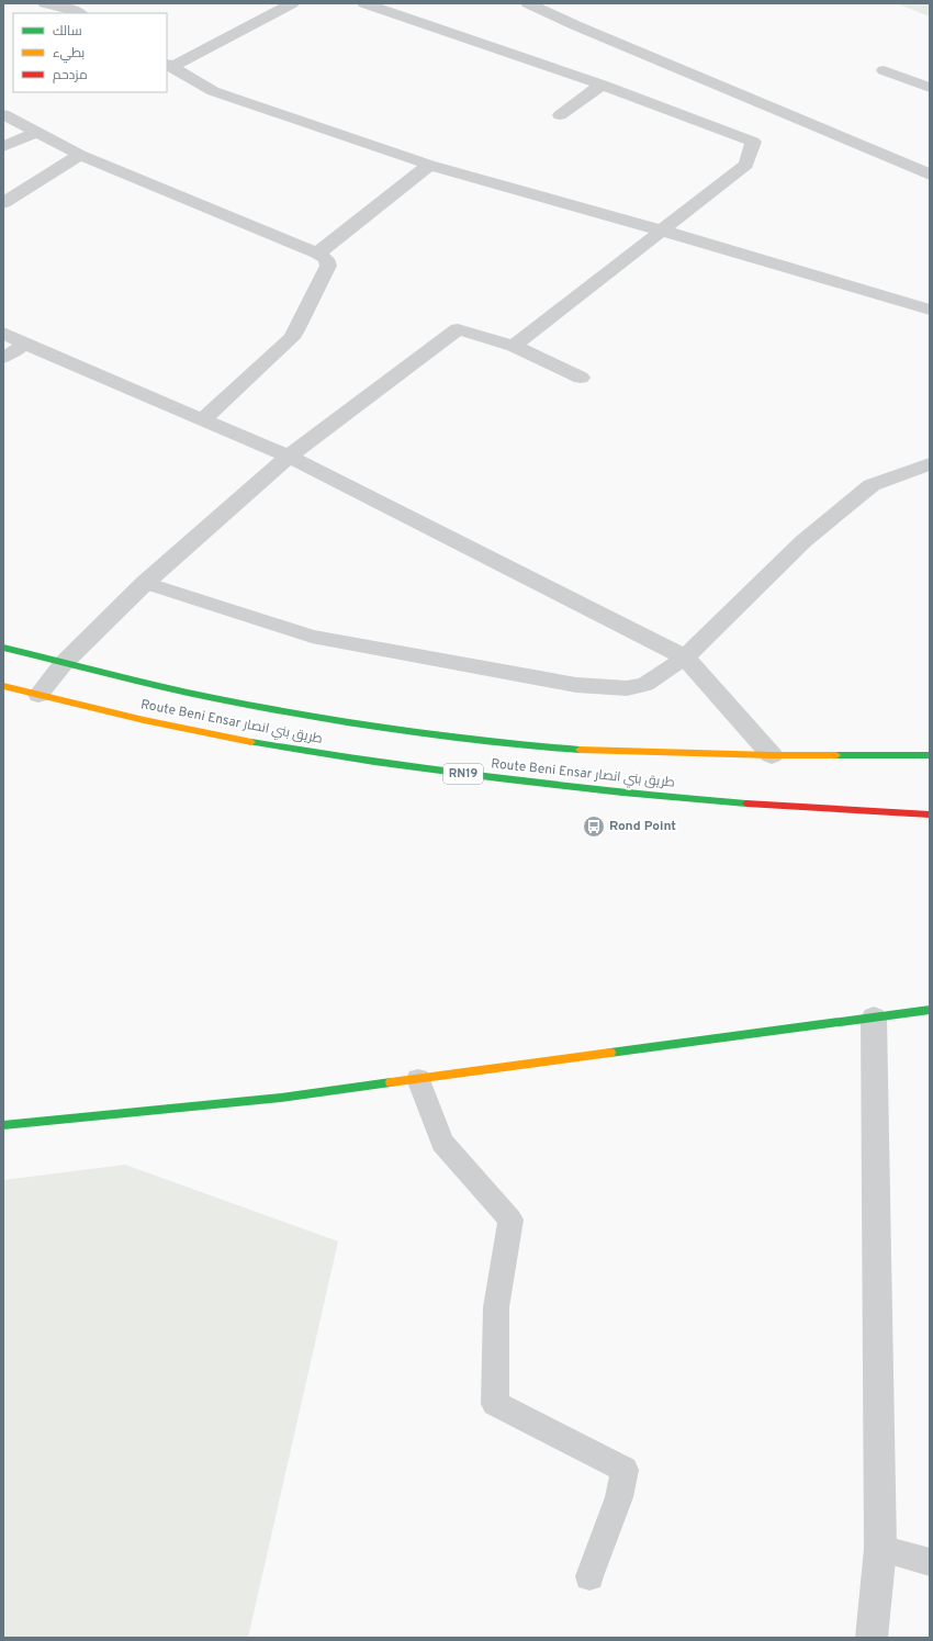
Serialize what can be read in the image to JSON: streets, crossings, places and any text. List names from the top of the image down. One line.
{"streets":{"main road":["Route Beni Ensar طريق بني انصار","RN19"]},"places":{"bus stop":["Rond Point"]},"legend":["سالك","بطيء","مزدحم"]}
